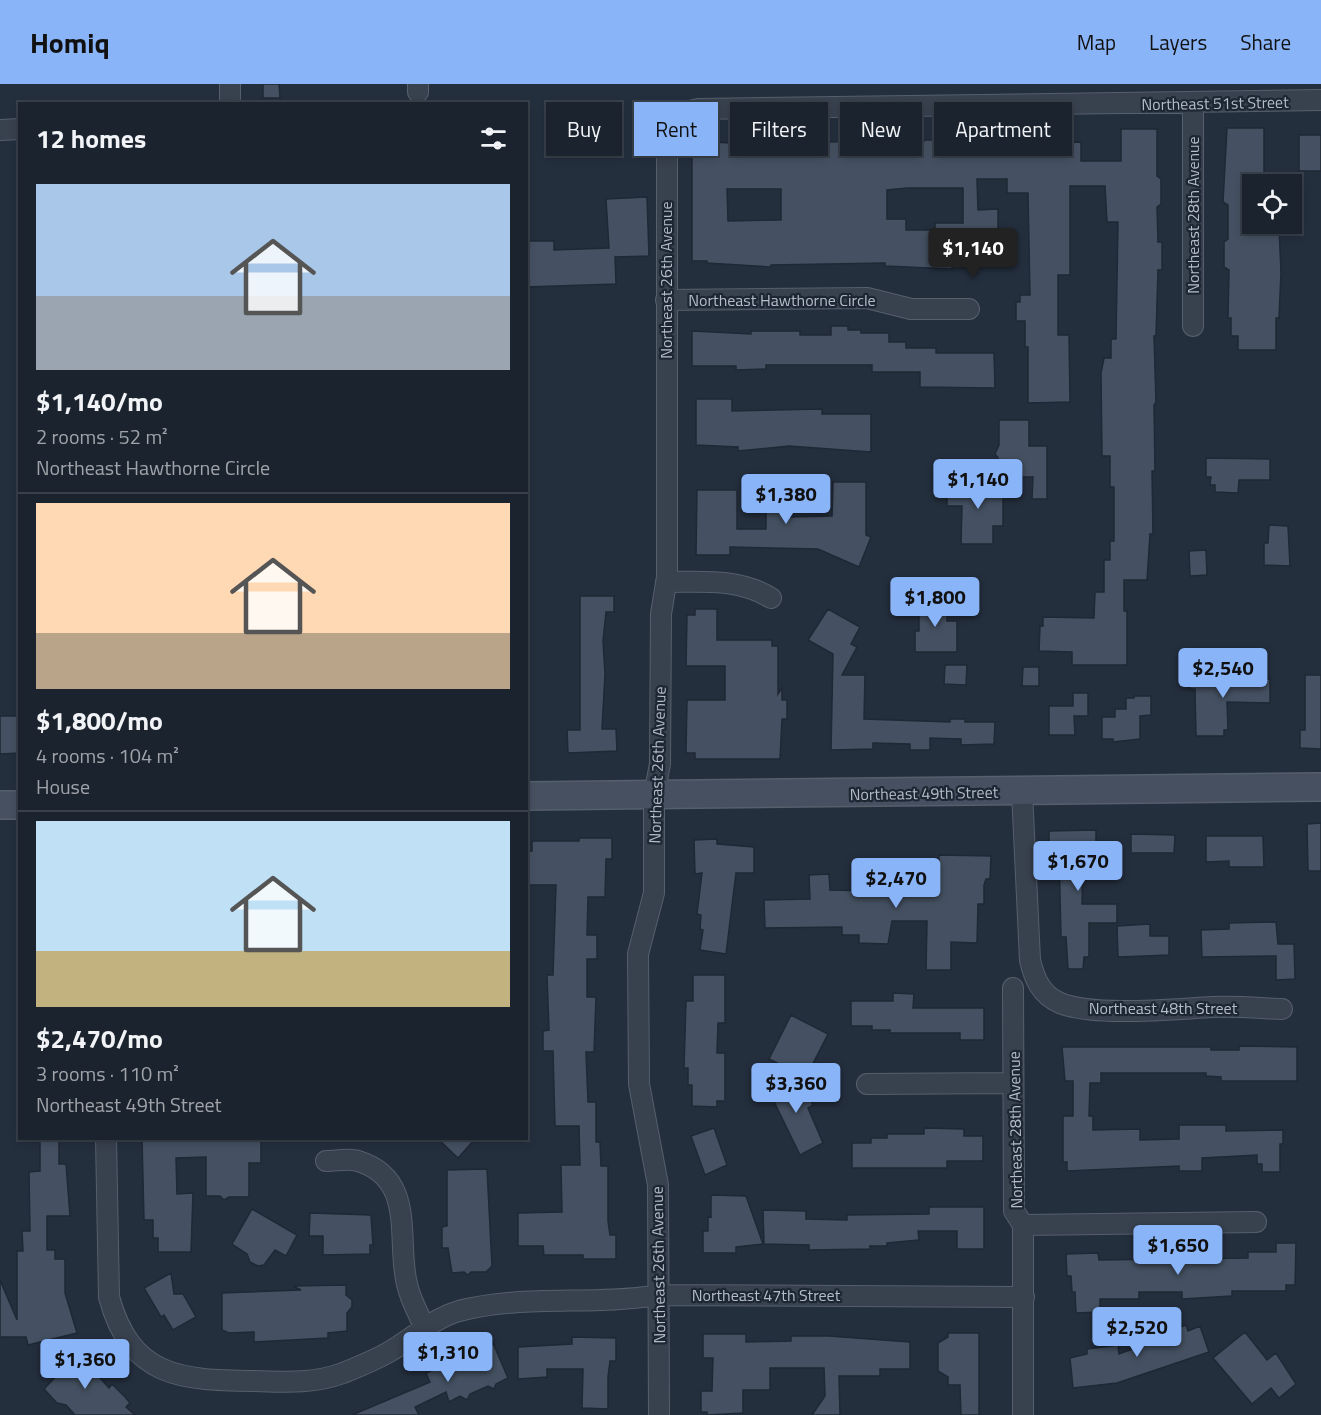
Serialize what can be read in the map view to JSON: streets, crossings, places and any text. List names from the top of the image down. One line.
{"streets":{"street":["Northeast 51st Street","Northeast 28th Avenue","Northeast 26th Avenue","Northeast Hawthorne Circle","Northeast 49th Street","Northeast 48th Street","Northeast 47th Street"]},"crossings":[["Northeast 51st Street","Northeast 28th Avenue"],["Northeast 28th Avenue","Northeast 47th Street"],["Northeast 26th Avenue","Northeast Hawthorne Circle"],["Northeast 26th Avenue","Northeast 49th Street"],["Northeast 26th Avenue","Northeast 47th Street"],["Northeast 49th Street","Northeast 48th Street"]],"page":{"header":"Homiq","nav":["Map","Layers","Share"],"chip":["Buy","Rent","Filters","New","Apartment"],"heading":"12 homes","list":[{"name":"$1,140/mo","note":"2 rooms · 52 m² · Northeast Hawthorne Circle"},{"name":"$1,800/mo","note":"4 rooms · 104 m² · House"},{"name":"$2,470/mo","note":"3 rooms · 110 m² · Northeast 49th Street"}],"price":["$1,140","$1,140","$1,380","$1,800","$2,540","$1,670","$2,470","$3,360","$1,650","$2,520","$1,310","$1,360"]}}
